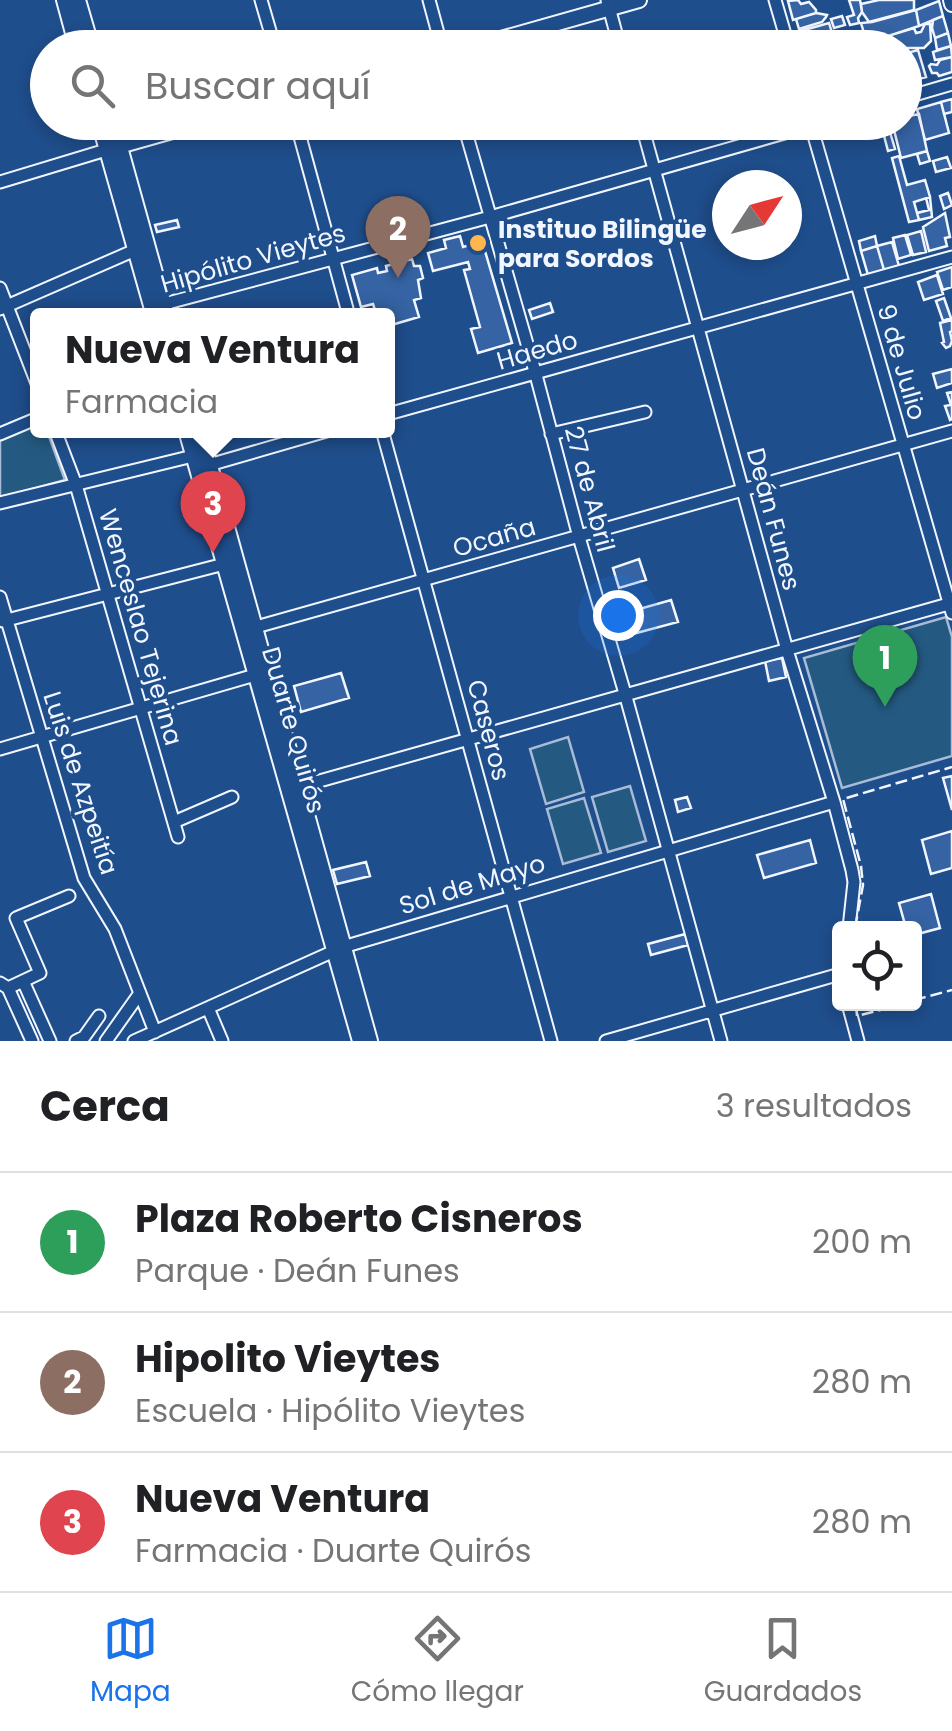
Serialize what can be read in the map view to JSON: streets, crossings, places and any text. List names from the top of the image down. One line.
{"streets":{"main road":["Duarte Quirós"],"street":["Hipólito Vieytes","Haedo","9 de Julio","27 de Abril","Deán Funes","Ocaña","Wenceslao Tejerina","Caseros","Luis de Azpeitía","Sol de Mayo"]},"crossings":[["Hipólito Vieytes","27 de Abril"],["Hipólito Vieytes","Deán Funes"],["Haedo","9 de Julio"],["Haedo","27 de Abril"],["Haedo","Deán Funes"],["9 de Julio","Ocaña"],["27 de Abril","Ocaña"],["27 de Abril","Sol de Mayo"],["Deán Funes","Ocaña"],["Deán Funes","Sol de Mayo"],["Ocaña","Duarte Quirós"],["Ocaña","Caseros"],["Duarte Quirós","Sol de Mayo"],["Caseros","Sol de Mayo"],["Luis de Azpeitía","Sol de Mayo"]],"places":["Instituo Bilingüe para Sordos"],"north":"top right","page":{"search":"Buscar aquí","pins":["2","3","1"],"popup":["Nueva Ventura","Farmacia"],"heading":["Cerca","3 resultados"],"list":[{"mark":"1","name":"Plaza Roberto Cisneros","note":"Parque · Deán Funes","value":"200 m"},{"mark":"2","name":"Hipolito Vieytes","note":"Escuela · Hipólito Vieytes","value":"280 m"},{"mark":"3","name":"Nueva Ventura","note":"Farmacia · Duarte Quirós","value":"280 m"}],"nav":["Mapa","Cómo llegar","Guardados"]}}
